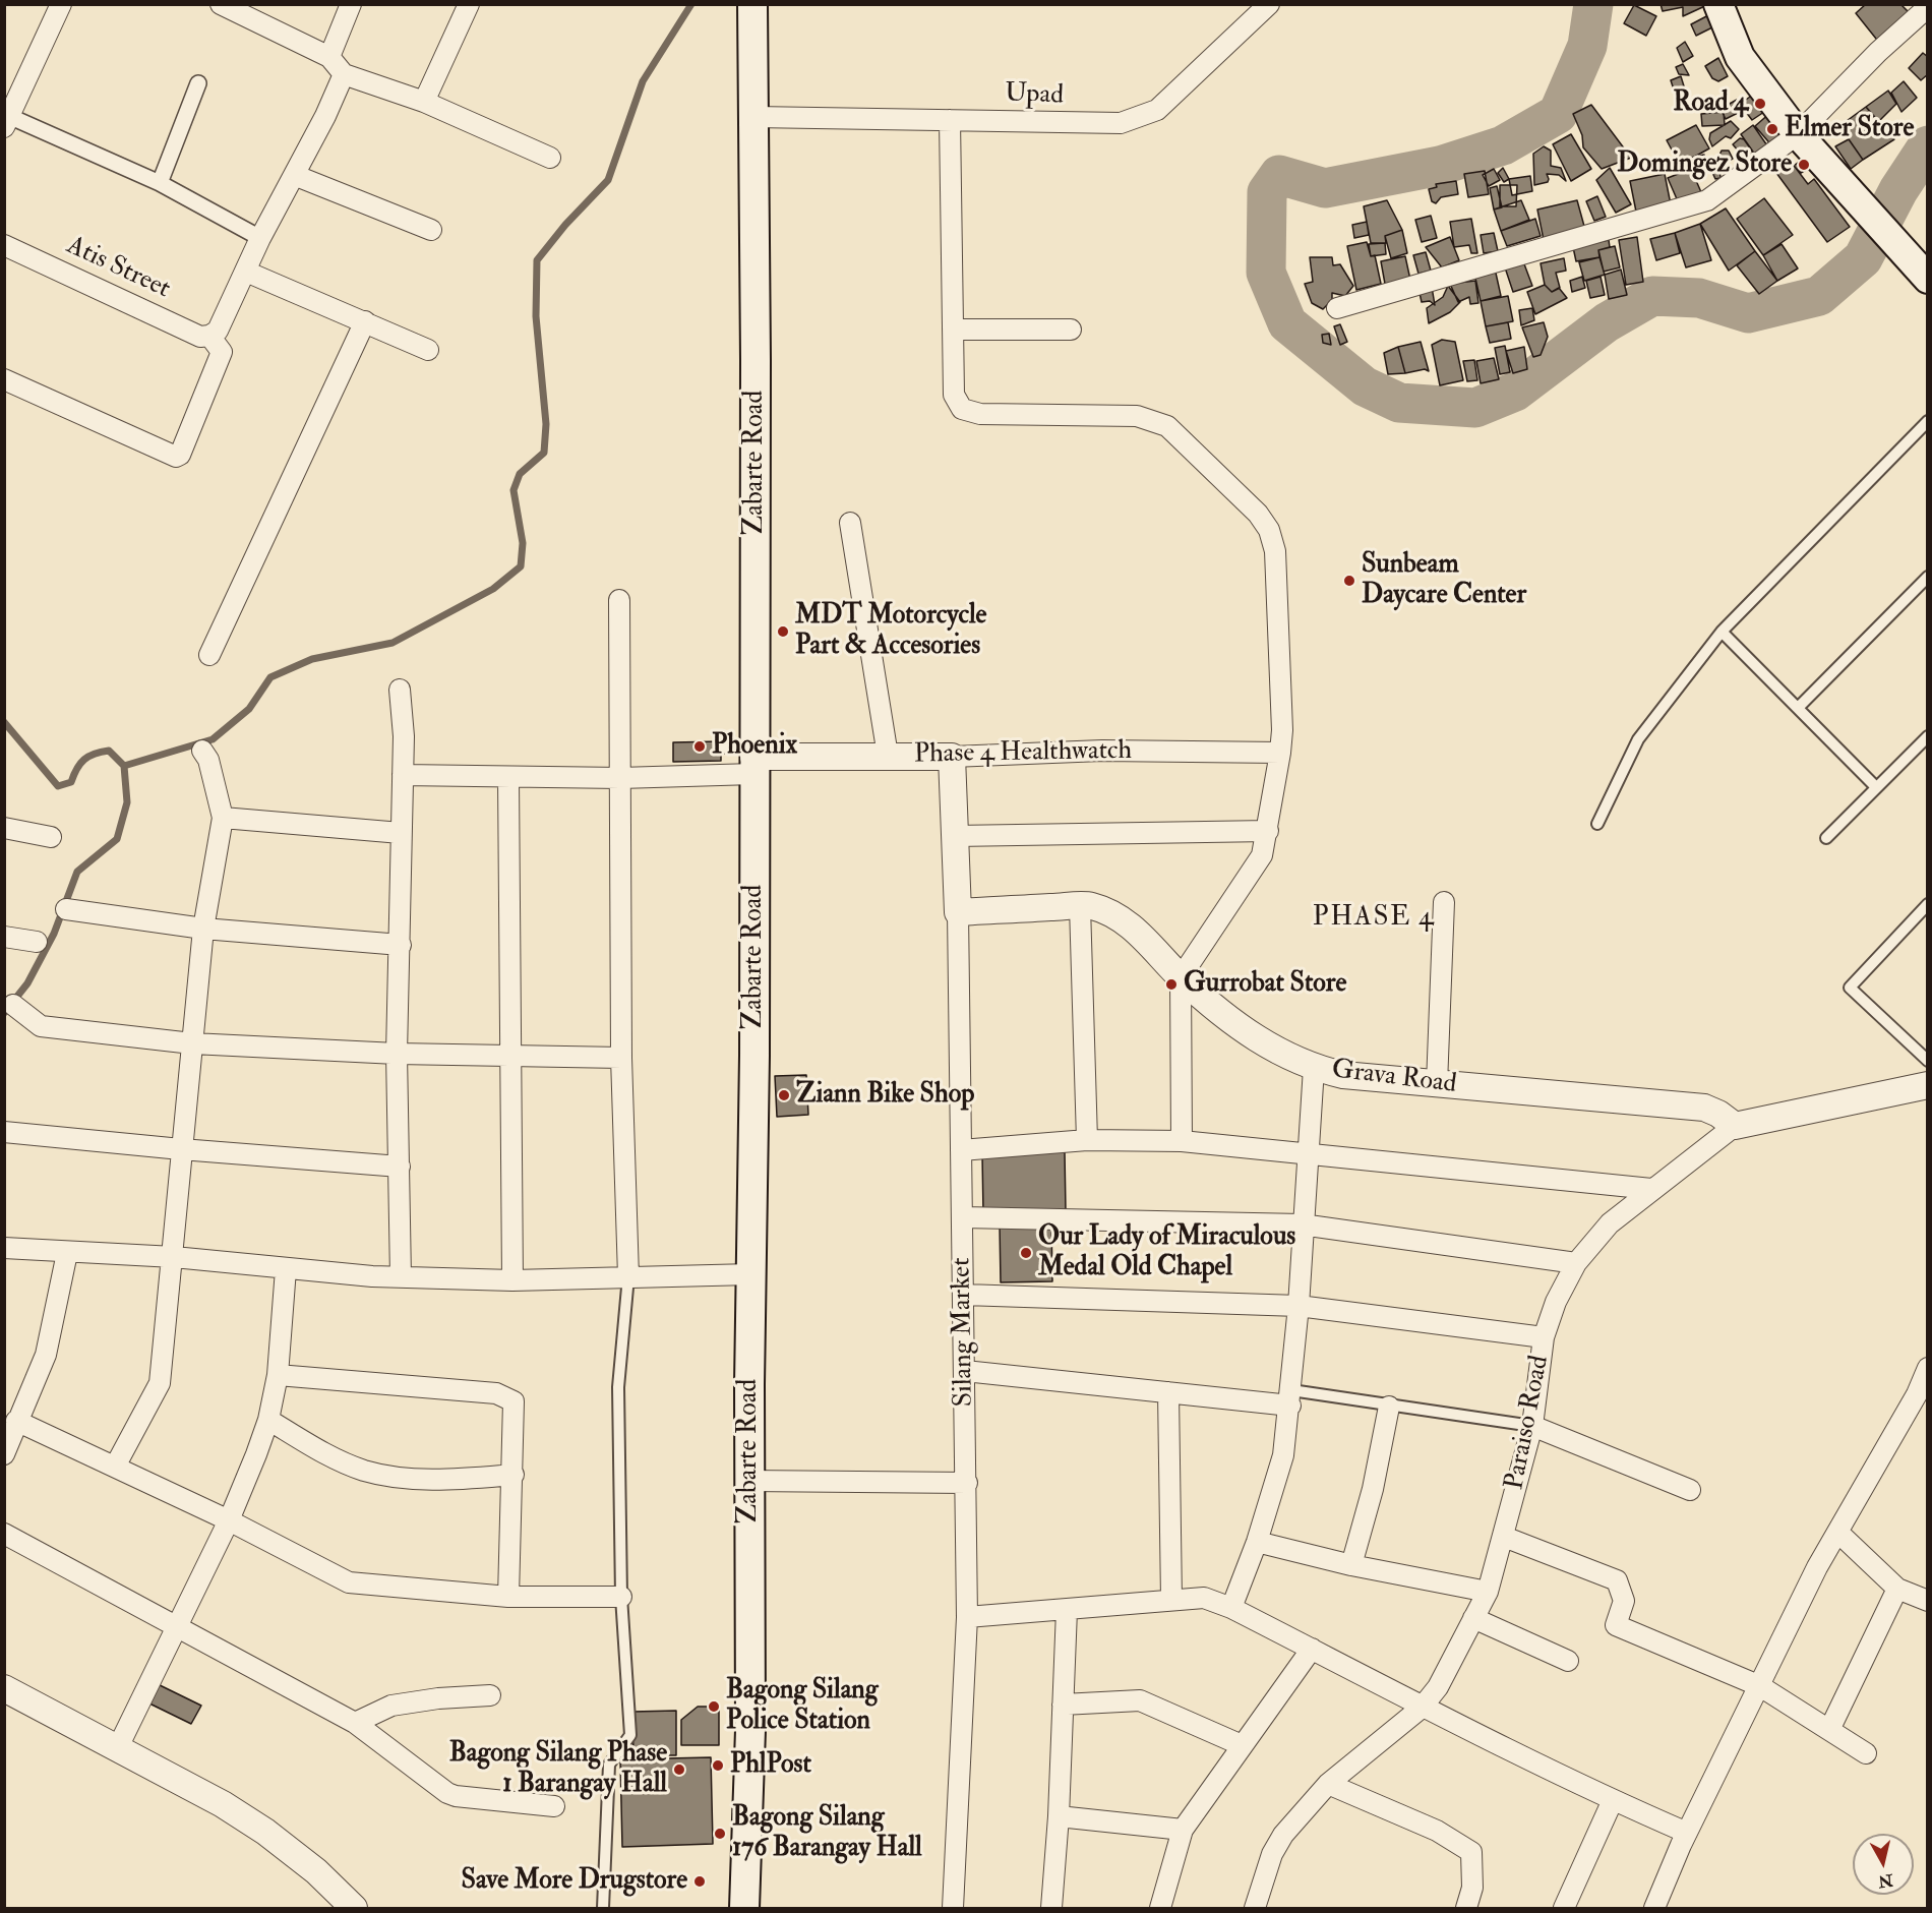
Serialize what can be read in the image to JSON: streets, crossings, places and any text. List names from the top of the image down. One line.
{"streets":{"main road":["Zabarte Road"],"street":["Upad","Atis Street","Phase 4 Healthwatch","Grava Road","Silang Market","Paraiso Road"]},"crossings":[["Upad","Zabarte Road"],["Zabarte Road","Phase 4 Healthwatch"],["Phase 4 Healthwatch","Silang Market"],["Grava Road","Silang Market"],["Grava Road","Paraiso Road"]],"districts":["PHASE 4"],"places":["Road 4","Elmer Store","Domingez Store","Sunbeam Daycare Center","MDT Motorcycle Part & Accesories","Phoenix","Gurrobat Store","Ziann Bike Shop","Our Lady of Miraculous Medal Old Chapel","Bagong Silang Police Station","PhlPost","Bagong Silang Phase 1 Barangay Hall","Bagong Silang 176 Barangay Hall","Save More Drugstore"],"north":"bottom"}
